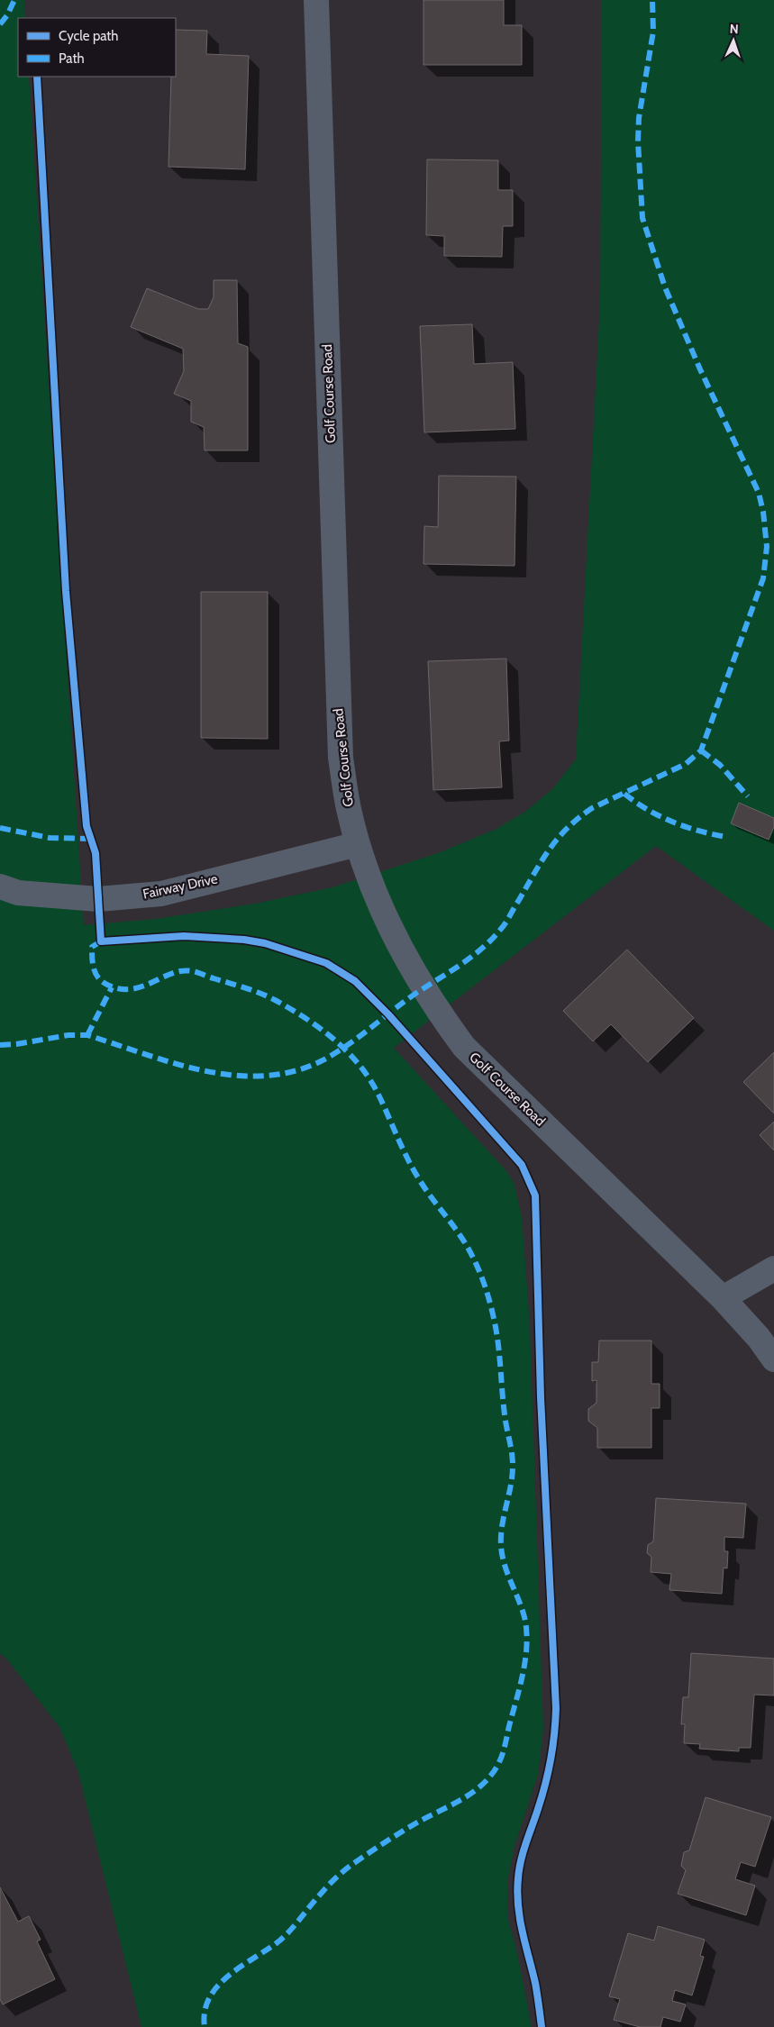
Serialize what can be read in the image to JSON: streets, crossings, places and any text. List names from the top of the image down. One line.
{"streets":{"street":["Golf Course Road","Fairway Drive"]},"crossings":[["Golf Course Road","Fairway Drive"]],"legend":["Cycle path","Path"],"north":"top"}
